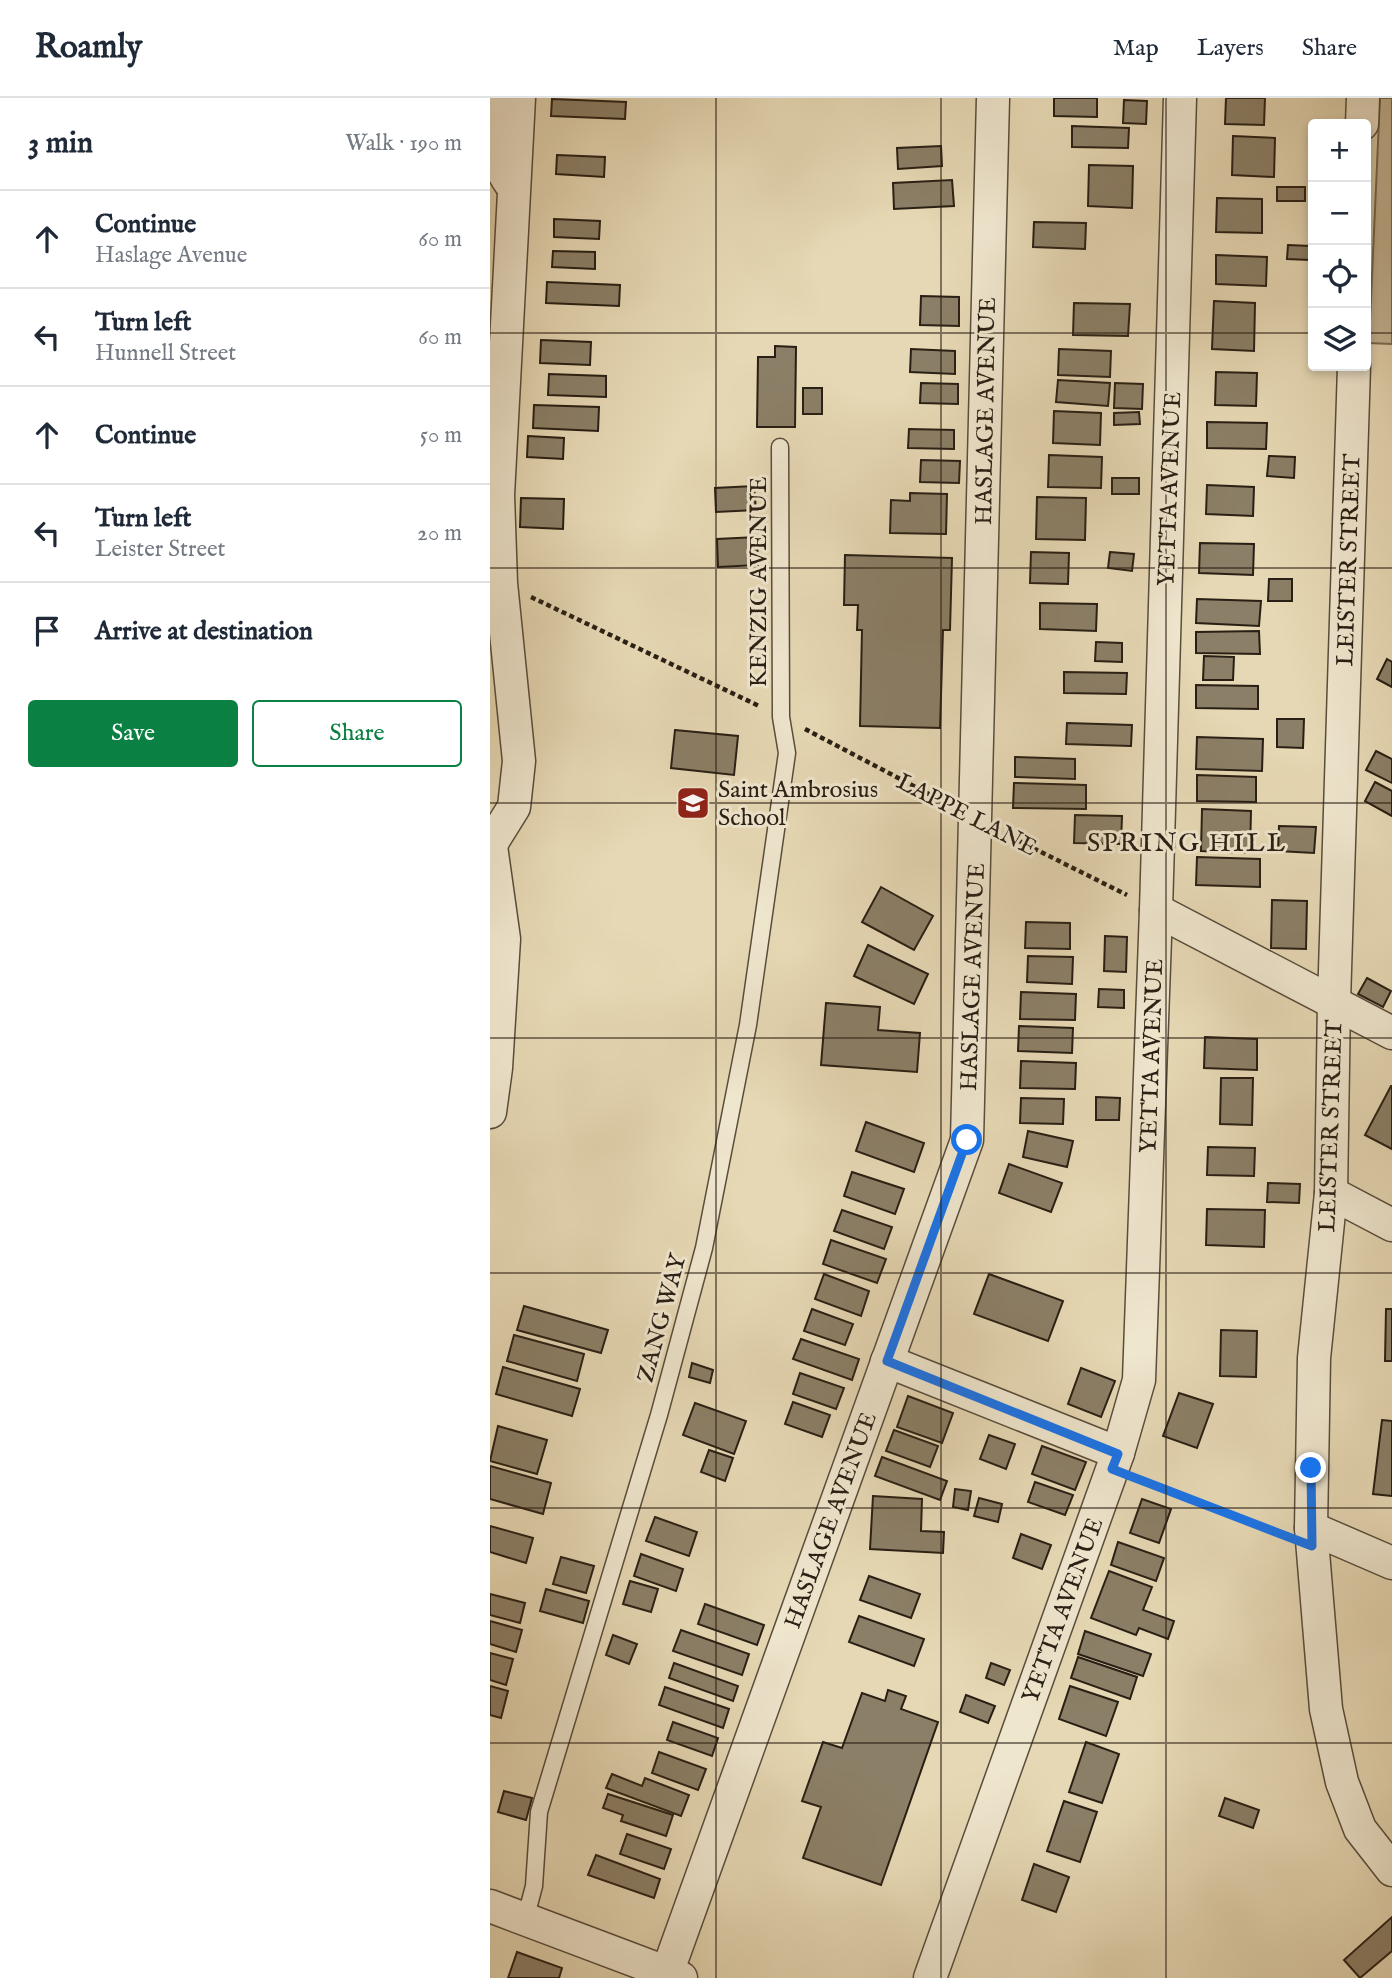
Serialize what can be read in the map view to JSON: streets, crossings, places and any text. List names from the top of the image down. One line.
{"streets":{"street":["HASLAGE AVENUE","YETTA AVENUE","LEISTER STREET"],"lane":["KENZIG AVENUE","ZANG WAY"],"path":["LAPPE LANE"]},"crossings":[["HASLAGE AVENUE","LAPPE LANE"],["YETTA AVENUE","LAPPE LANE"],["KENZIG AVENUE","LAPPE LANE"],["KENZIG AVENUE","ZANG WAY"],["LAPPE LANE","ZANG WAY"]],"districts":["SPRING HILL"],"places":{"school or university":["Saint Ambrosius School"]},"page":{"header":"Roamly","nav":["Map","Layers","Share"],"heading":["3 min","Walk · 190 m"],"map_buttons":["+","−"],"list":[["Continue","Haslage Avenue","60 m"],["Turn left","Hunnell Street","60 m"],["Continue","50 m"],["Turn left","Leister Street","20 m"],"Arrive at destination"],"buttons":["Save","Share"]}}
